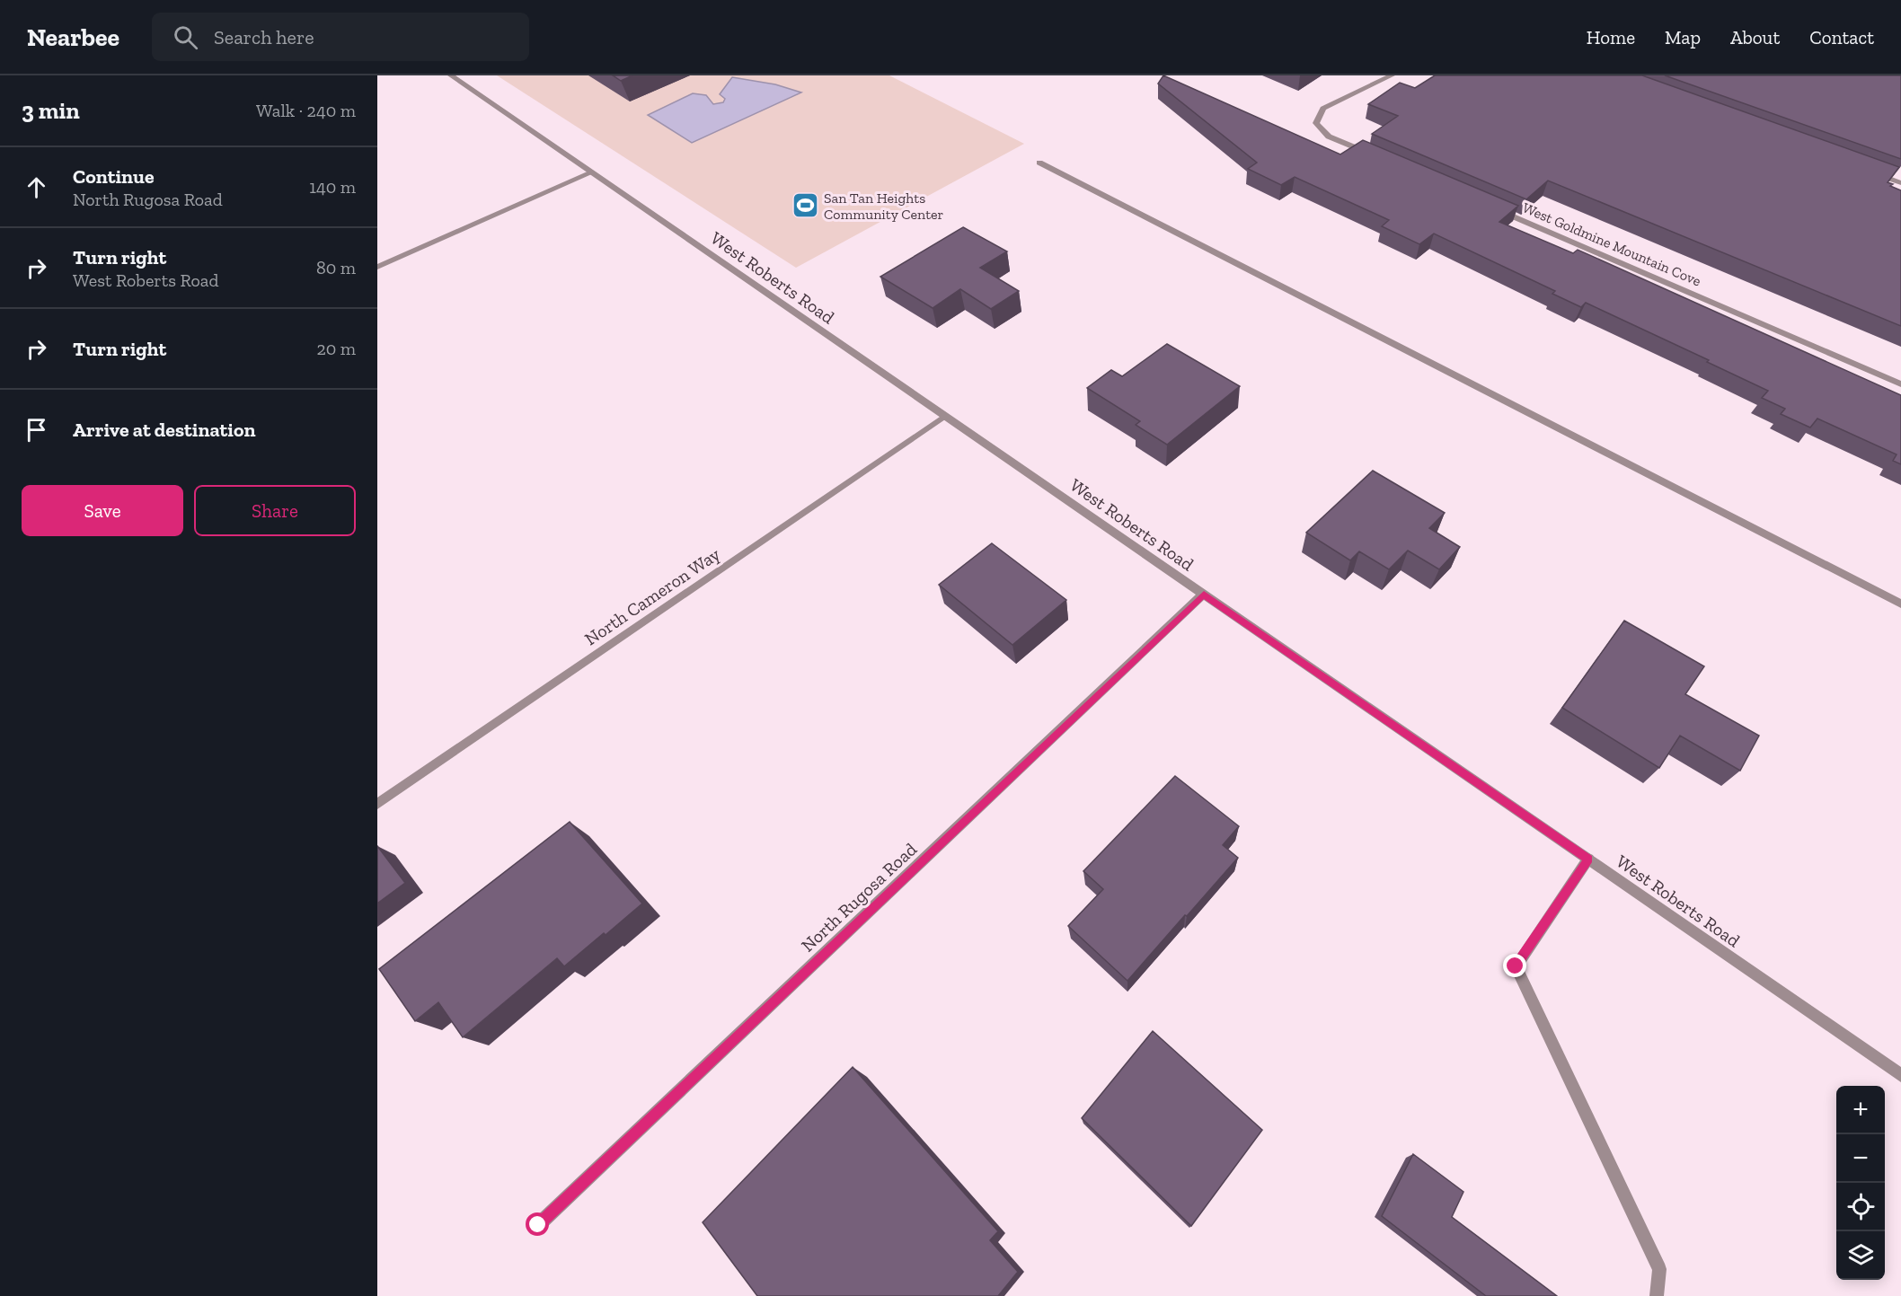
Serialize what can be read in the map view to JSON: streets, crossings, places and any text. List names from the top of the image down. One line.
{"streets":{"street":["West Goldmine Mountain Cove","West Roberts Road","North Cameron Way","North Rugosa Road"]},"crossings":[["West Roberts Road","North Cameron Way"],["West Roberts Road","North Rugosa Road"]],"places":{"sports":["San Tan Heights Community Center"]},"page":{"header":"Nearbee","search":"Search here","nav":["Home","Map","About","Contact"],"heading":["3 min","Walk · 240 m"],"list":[["Continue","North Rugosa Road","140 m"],["Turn right","West Roberts Road","80 m"],["Turn right","20 m"],"Arrive at destination"],"buttons":["Save","Share"],"map_buttons":["+","−"]}}
